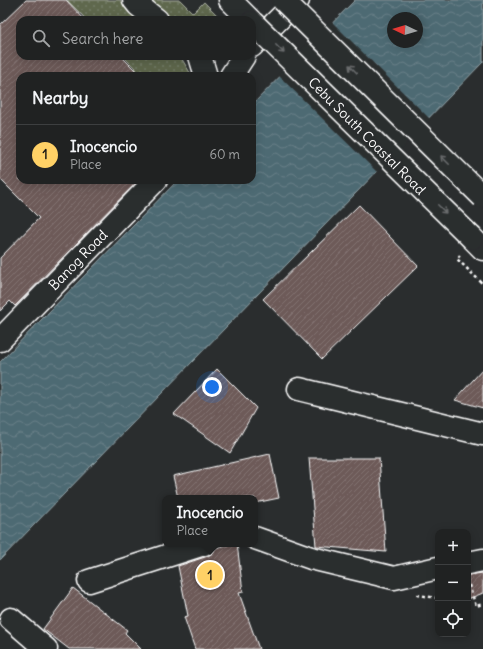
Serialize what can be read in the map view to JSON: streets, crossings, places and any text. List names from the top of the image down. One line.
{"streets":{"main road":["Cebu South Coastal Road","Banog Road"]},"north":"left","page":{"search":"Search here","heading":"Nearby","list":[{"mark":"1","name":"Inocencio","note":"Place","value":"60 m"}],"popup":["Inocencio","Place"],"map_buttons":["+","−"],"pins":"1"}}
